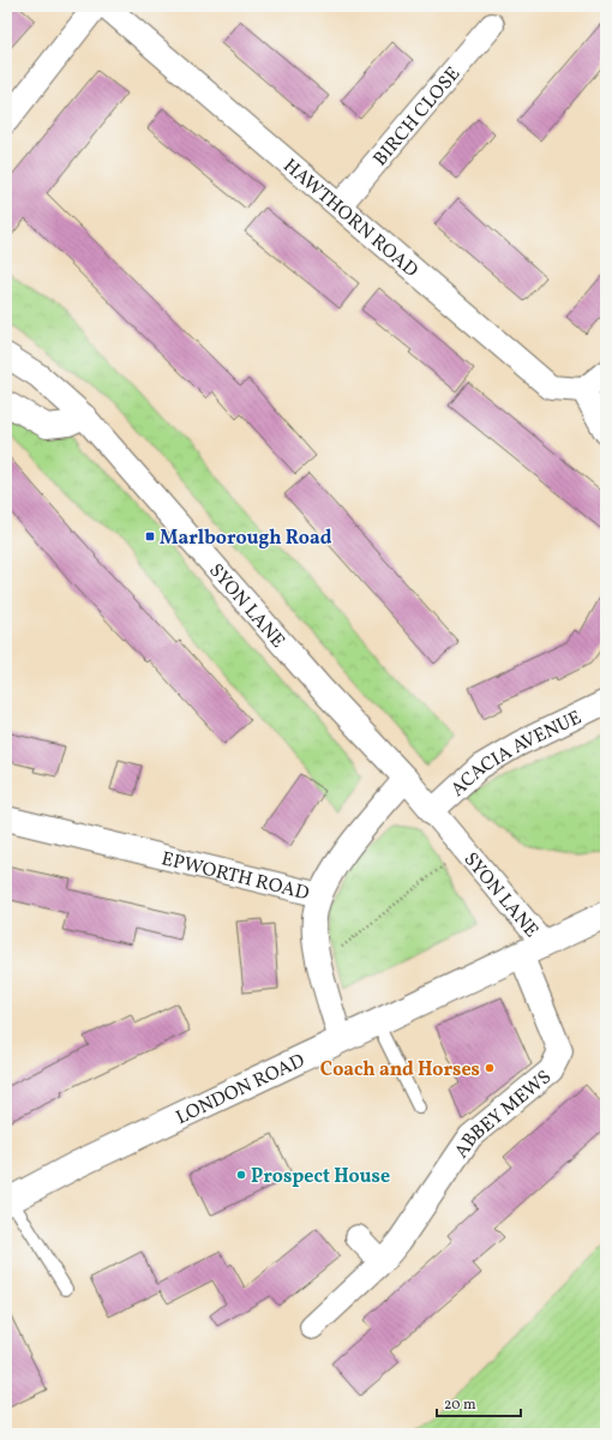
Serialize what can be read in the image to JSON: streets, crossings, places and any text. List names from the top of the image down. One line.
{"streets":{"main road":["LONDON ROAD"],"street":["BIRCH CLOSE","HAWTHORN ROAD","SYON LANE","ACACIA AVENUE","EPWORTH ROAD","ABBEY MEWS"]},"crossings":[["BIRCH CLOSE","HAWTHORN ROAD"],["SYON LANE","ACACIA AVENUE"],["SYON LANE","LONDON ROAD"],["SYON LANE","ABBEY MEWS"],["EPWORTH ROAD","LONDON ROAD"],["LONDON ROAD","ABBEY MEWS"]],"places":{"transit":["Marlborough Road"],"other":["Coach and Horses","Prospect House"]},"scale_bar":"20 m"}
